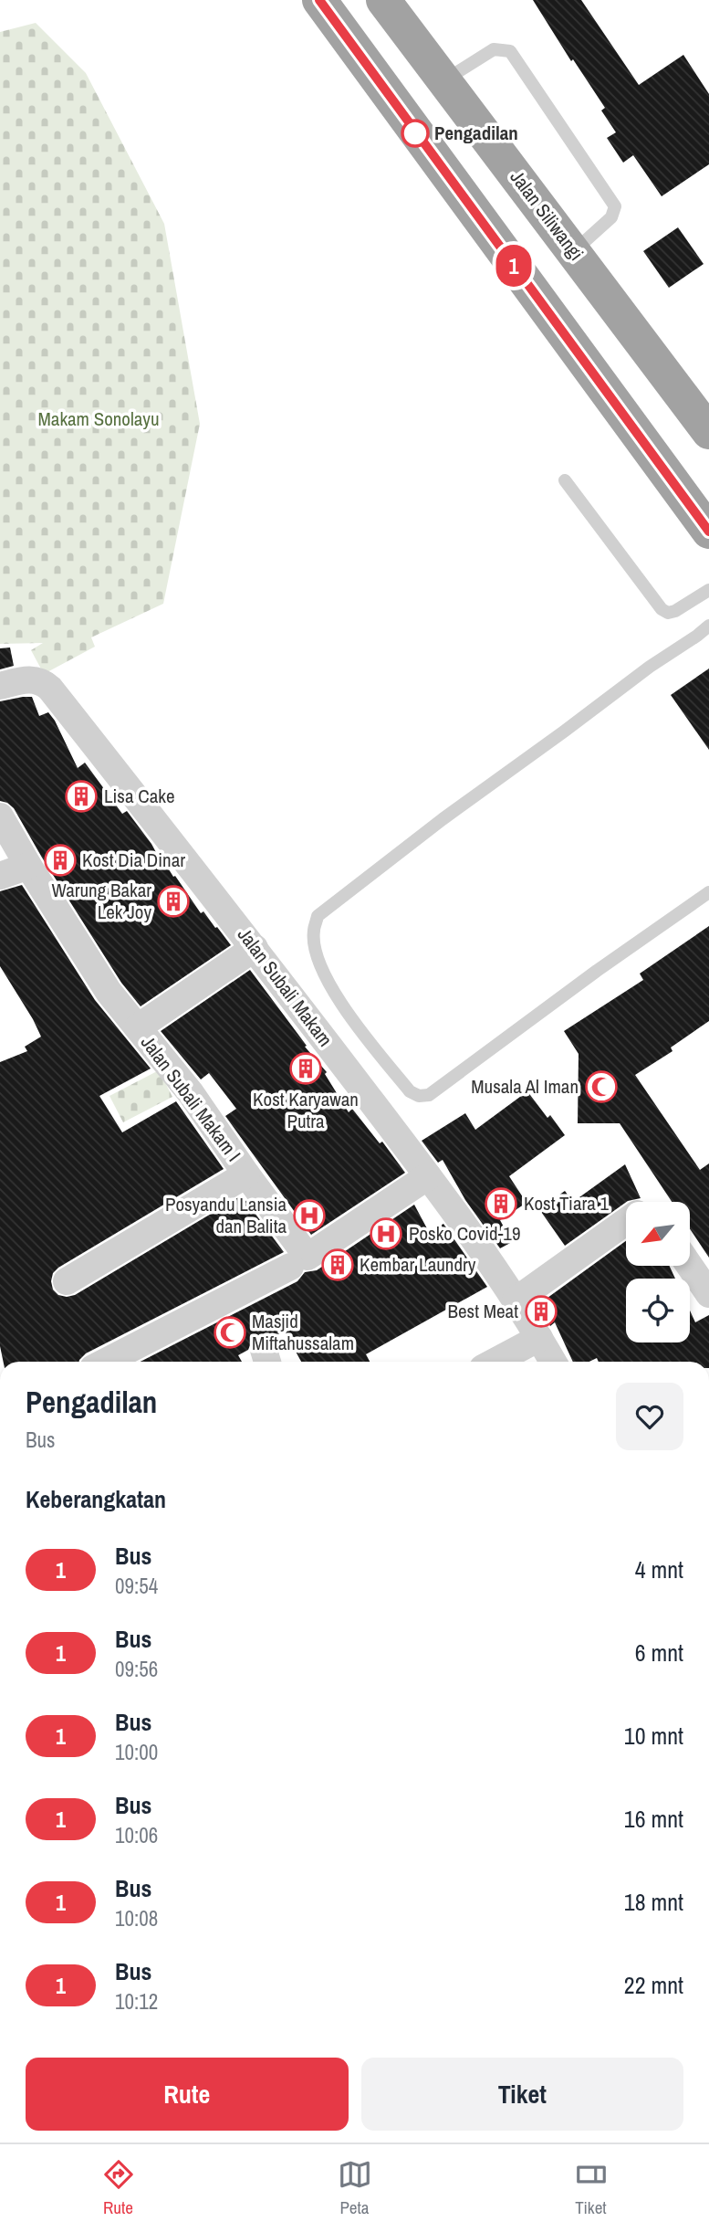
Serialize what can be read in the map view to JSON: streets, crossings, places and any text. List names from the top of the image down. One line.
{"streets":{"highway":["Jalan Siliwangi"],"street":["Jalan Subali Makam","Jalan Subali Makam I"]},"crossings":[["Jalan Subali Makam","Jalan Subali Makam I"]],"parks":["Makam Sonolayu"],"places":{"other":["Pengadilan"],"building":["Lisa Cake","Kost Dia Dinar","Warung Bakar Lek Joy","Kost Karyawan Putra","Kost Tiara 1","Kembar Laundry","Best Meat"],"mosque":["Musala Al Iman","Masjid Miftahussalam"],"hospital":["Posyandu Lansia dan Balita","Posko Covid-19"]},"lines":["bus line 1"],"north":"bottom left","page":{"on_map":"1","heading":[["Pengadilan","Bus"],"Keberangkatan"],"list":[{"mark":"1","name":"Bus","note":"09:54","value":"4 mnt"},{"mark":"1","name":"Bus","note":"09:56","value":"6 mnt"},{"mark":"1","name":"Bus","note":"10:00","value":"10 mnt"},{"mark":"1","name":"Bus","note":"10:06","value":"16 mnt"},{"mark":"1","name":"Bus","note":"10:08","value":"18 mnt"},{"mark":"1","name":"Bus","note":"10:12","value":"22 mnt"}],"buttons":["Rute","Tiket"],"tabs":["Rute","Peta","Tiket"]}}
